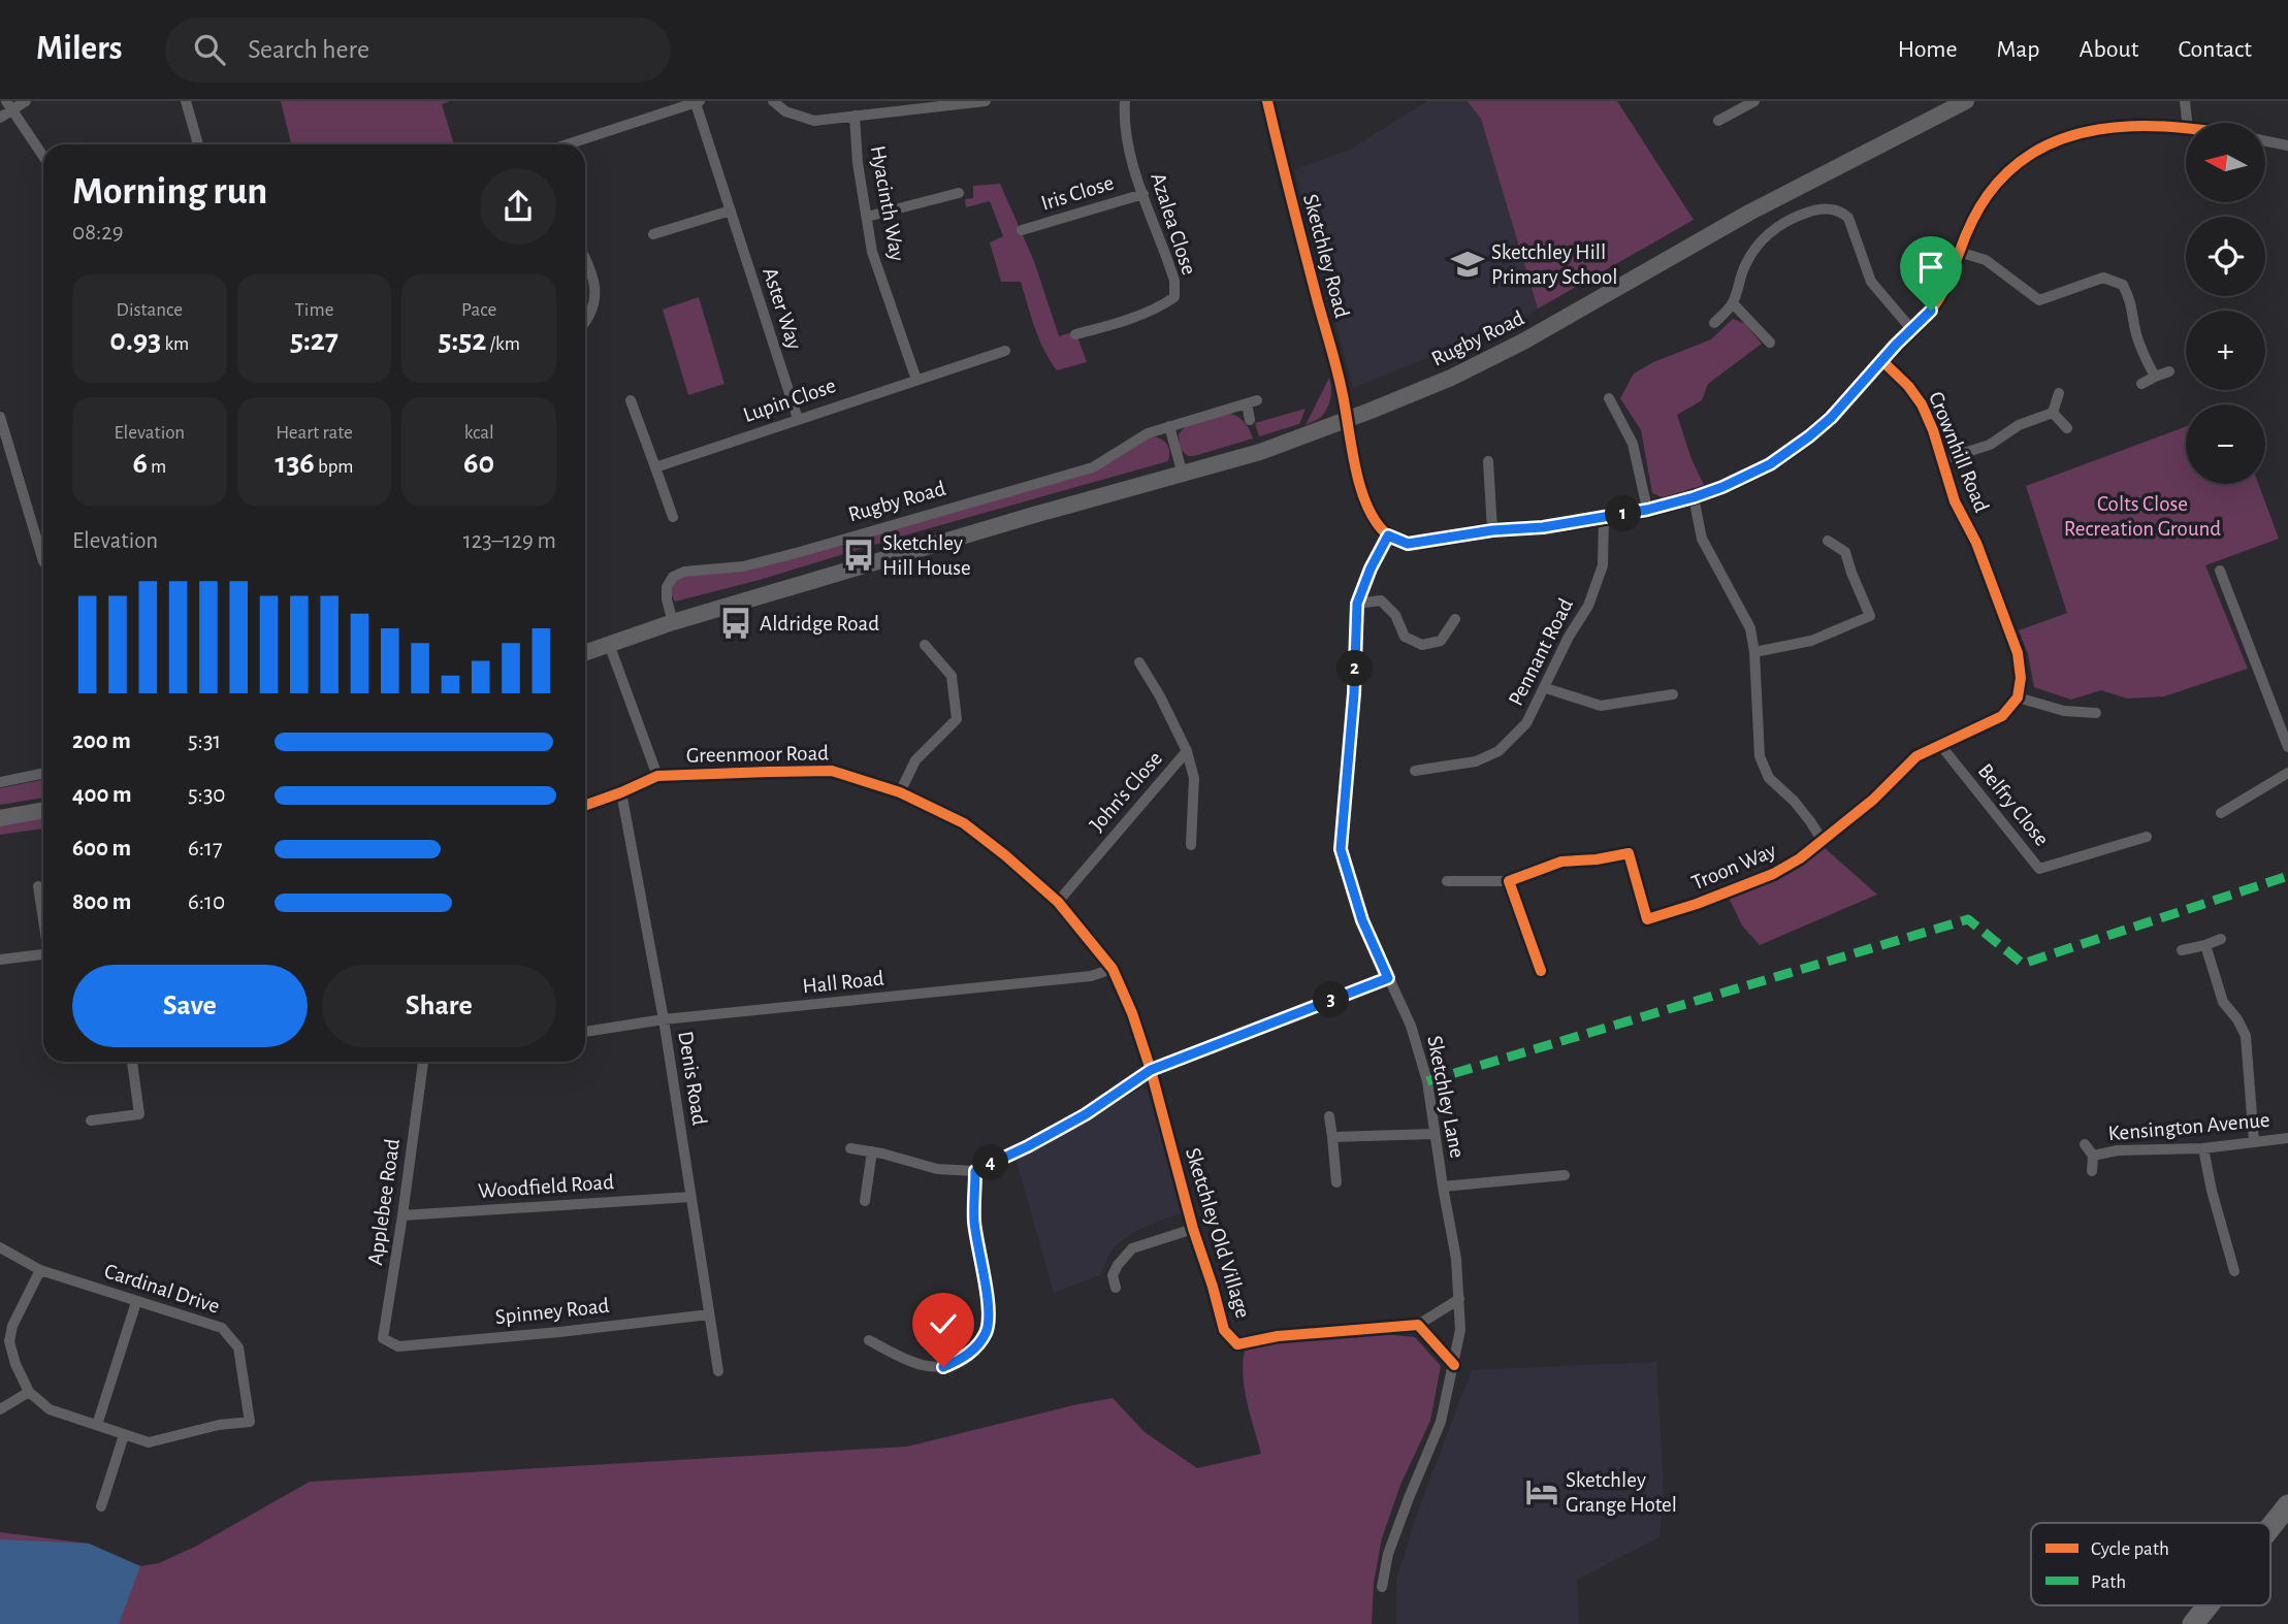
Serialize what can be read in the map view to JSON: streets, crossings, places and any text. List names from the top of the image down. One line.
{"streets":{"main road":["Rugby Road"],"street":["Iris Close","Hyacinth Way","Azalea Close","Sketchley Road","Aster Way","Lupin Close","Crownhill Road","Pennant Road","Greenmoor Road","John's Close","Belfry Close","Troon Way","Hall Road","Denis Road","Sketchley Lane","Kensington Avenue","Woodfield Road","Applebee Road","Sketchley Old Village","Cardinal Drive","Spinney Road"]},"crossings":[["Iris Close","Azalea Close"],["Hyacinth Way","Lupin Close"],["Sketchley Road","Rugby Road"],["Sketchley Road","Sketchley Lane"],["Aster Way","Lupin Close"],["Crownhill Road","Troon Way"],["Greenmoor Road","John's Close"],["Greenmoor Road","Hall Road"],["Greenmoor Road","Denis Road"],["Greenmoor Road","Sketchley Old Village"],["Belfry Close","Troon Way"],["Hall Road","Denis Road"],["Denis Road","Woodfield Road"],["Denis Road","Spinney Road"],["Sketchley Lane","Sketchley Old Village"],["Woodfield Road","Applebee Road"],["Applebee Road","Spinney Road"]],"parks":["Colts Close Recreation Ground"],"places":{"school or university":["Sketchley Hill Primary School"],"bus stop":["Sketchley Hill House","Aldridge Road"],"hotel":["Sketchley Grange Hotel"]},"legend":["Cycle path","Path"],"north":"left","page":{"header":"Milers","search":"Search here","nav":["Home","Map","About","Contact"],"map_buttons":["+","−"],"heading":["Morning run","08:29"],"stats":[["Distance","0.93 km"],["Time","5:27"],["Pace","5:52 /km"],["Elevation","6 m"],["Heart rate","136 bpm"],["kcal","60"]],"pins":["1","2","3","4"],"chart":["Elevation","123–129 m"],"list":[{"name":"200 m","note":"5:31"},{"name":"400 m","note":"5:30"},{"name":"600 m","note":"6:17"},{"name":"800 m","note":"6:10"}],"buttons":["Save","Share"]}}
